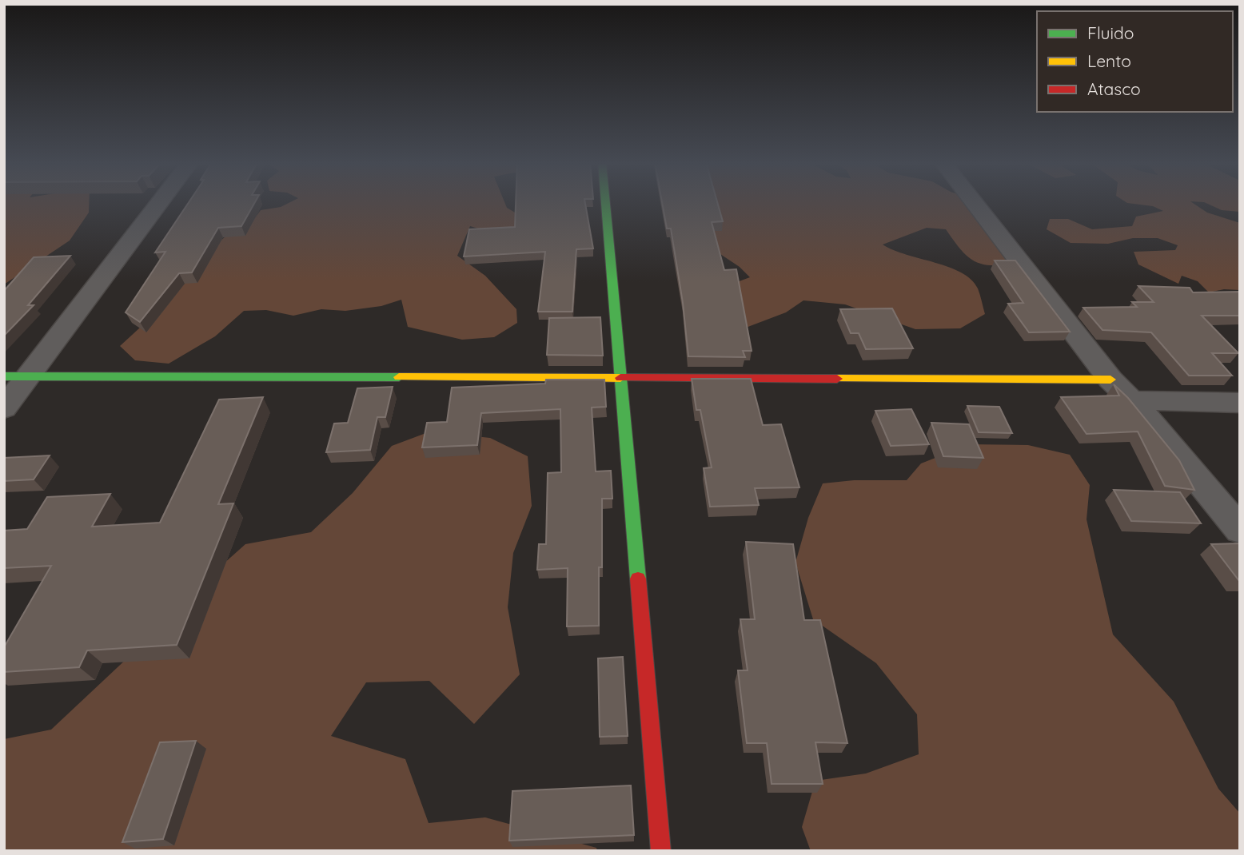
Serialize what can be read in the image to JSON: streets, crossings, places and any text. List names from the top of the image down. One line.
{"legend":["Fluido","Lento","Atasco"]}
